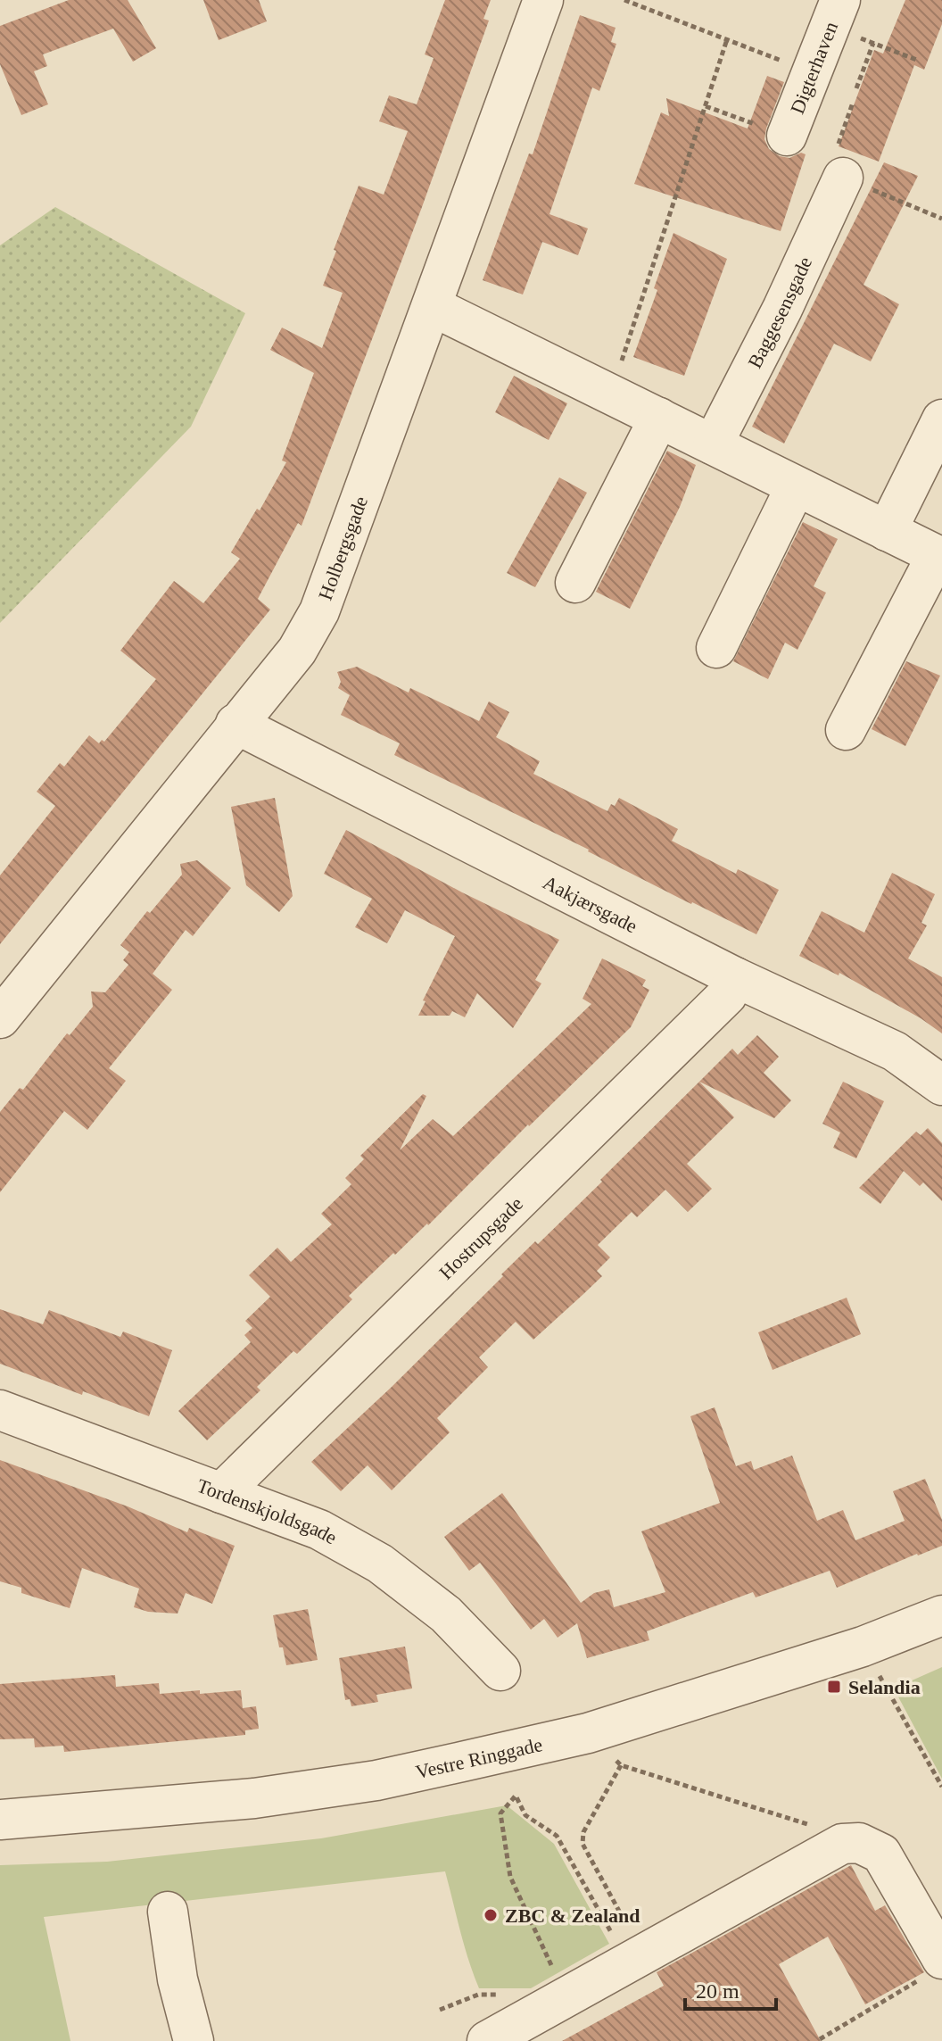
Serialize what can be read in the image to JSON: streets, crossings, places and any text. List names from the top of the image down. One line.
{"streets":{"street":["Digterhaven","Baggesensgade","Holbergsgade","Aakjærsgade","Hostrupsgade","Tordenskjoldsgade","Vestre Ringgade"]},"crossings":[["Holbergsgade","Aakjærsgade"],["Aakjærsgade","Hostrupsgade"],["Hostrupsgade","Tordenskjoldsgade"]],"places":{"transit":["Selandia"],"other":["ZBC & Zealand"]},"scale_bar":"20 m"}
